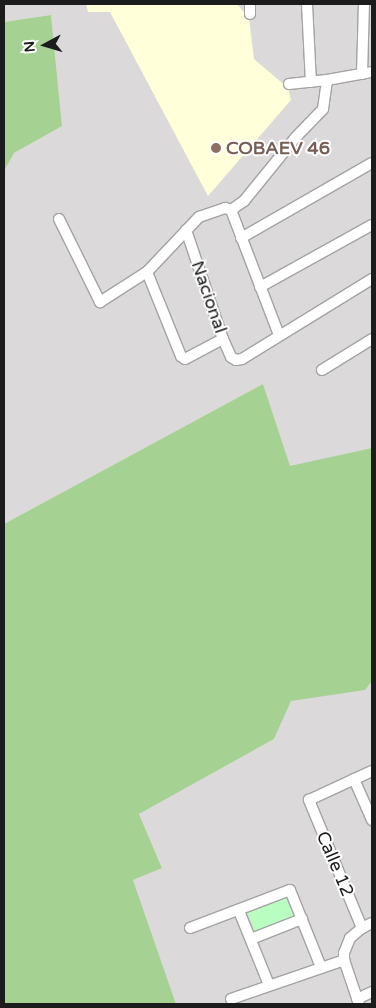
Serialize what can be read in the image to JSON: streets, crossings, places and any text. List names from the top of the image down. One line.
{"streets":{"street":["Nacional","Calle 12"]},"places":["COBAEV 46"],"north":"left"}
